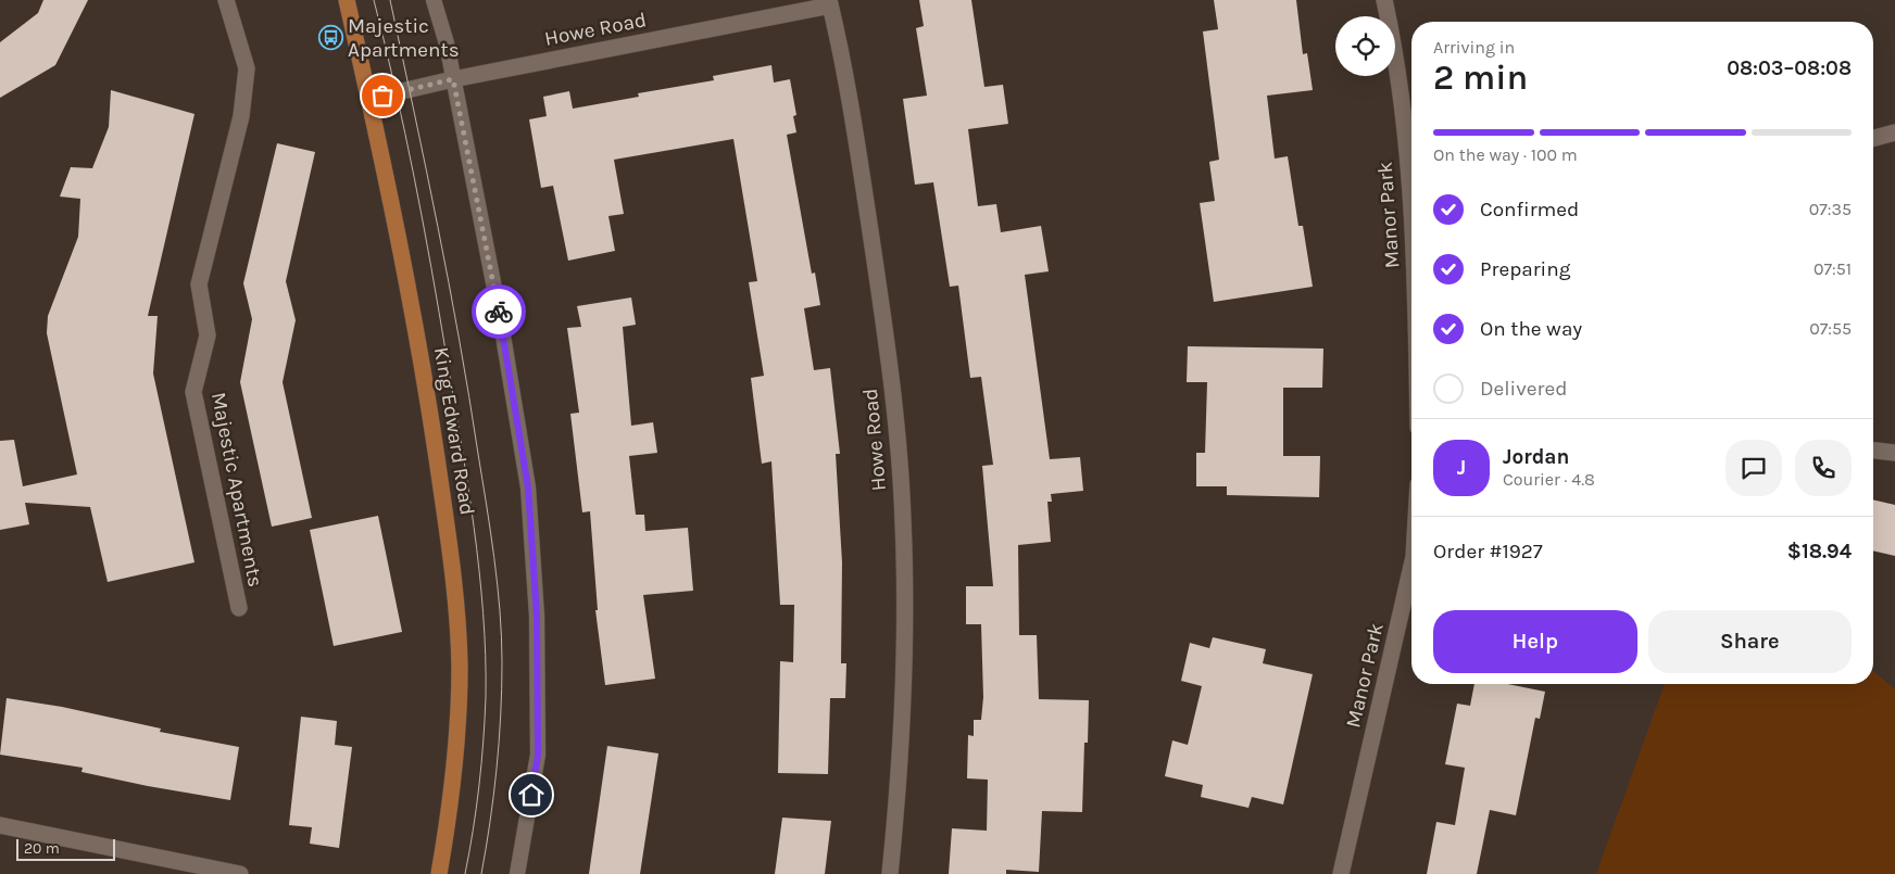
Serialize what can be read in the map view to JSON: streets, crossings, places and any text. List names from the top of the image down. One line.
{"streets":{"main road":["King Edward Road"],"street":["Howe Road","Manor Park","Majestic Apartments"]},"crossings":[["Howe Road","King Edward Road"]],"places":{"bus stop":["Majestic Apartments"]},"scale_bar":"20 m","page":{"heading":["2 min","Arriving in","08:03–08:08"],"panel":["Jordan","Courier · 4.8","Order #1927","$18.94"],"bar":"On the way · 100 m","list":[["Confirmed","07:35"],["Preparing","07:51"],["On the way","07:55"],"Delivered"],"round":"J","buttons":["Help","Share"],"scale":"20 m"}}
